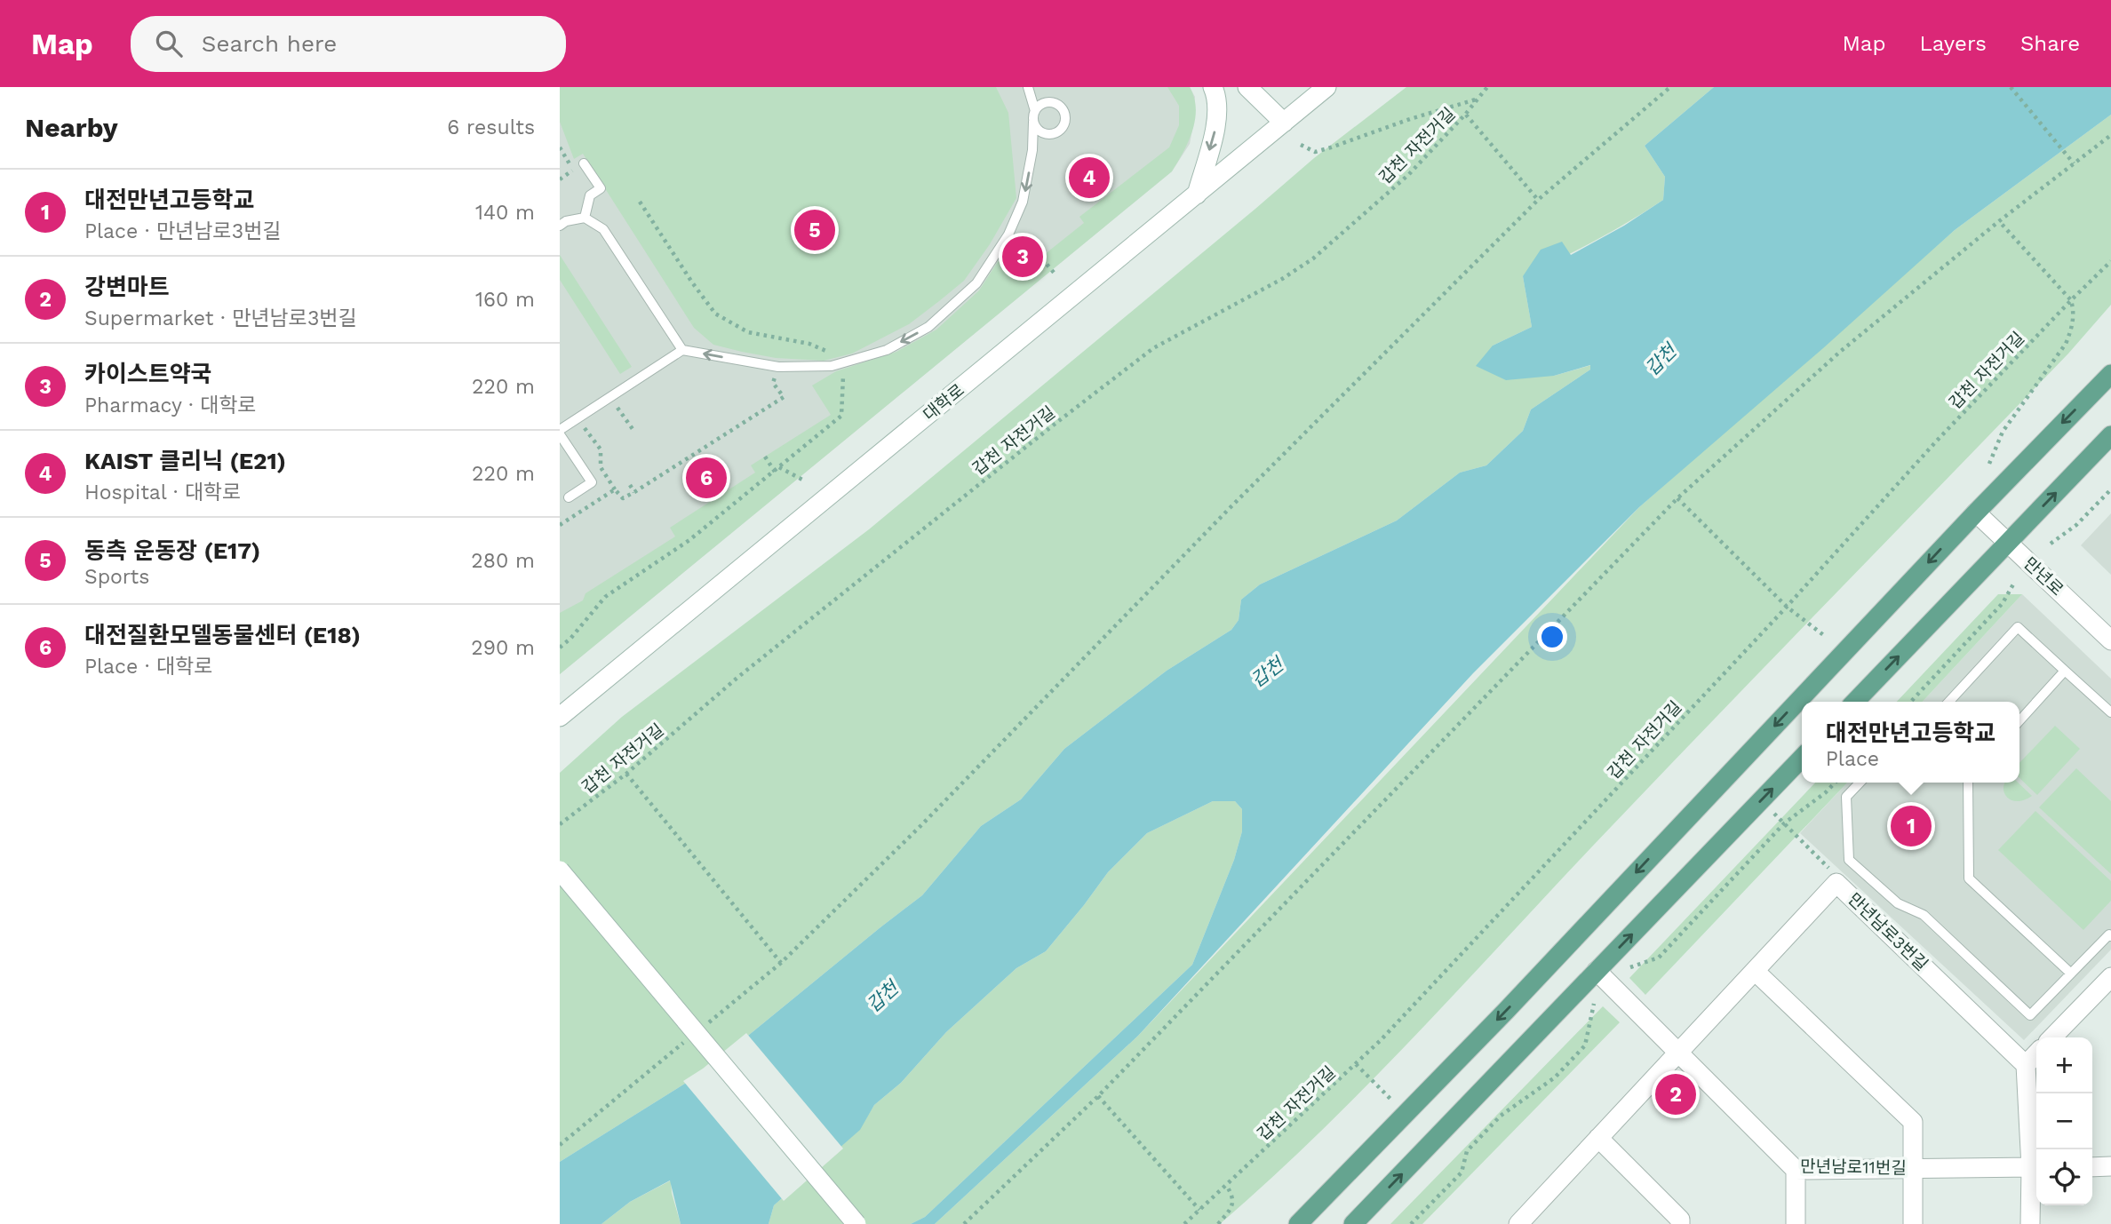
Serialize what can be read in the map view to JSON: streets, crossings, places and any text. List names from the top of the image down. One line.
{"streets":{"street":["대학로","만년로","만년남로3번길","만년남로11번길"],"path":["갑천 자전거길"]},"crossings":[["만년남로3번길","만년남로11번길"]],"water":["갑천"],"page":{"header":"Map","search":"Search here","nav":["Map","Layers","Share"],"heading":["Nearby","6 results"],"pins":["4","5","3","6","1","2"],"list":[{"mark":"1","name":"대전만년고등학교","note":"Place · 만년남로3번길","value":"140 m"},{"mark":"2","name":"강변마트","note":"Supermarket · 만년남로3번길","value":"160 m"},{"mark":"3","name":"카이스트약국","note":"Pharmacy · 대학로","value":"220 m"},{"mark":"4","name":"KAIST 클리닉 (E21)","note":"Hospital · 대학로","value":"220 m"},{"mark":"5","name":"동측 운동장 (E17)","note":"Sports","value":"280 m"},{"mark":"6","name":"대전질환모델동물센터 (E18)","note":"Place · 대학로","value":"290 m"}],"popup":["대전만년고등학교","Place"],"map_buttons":["+","−"]}}
